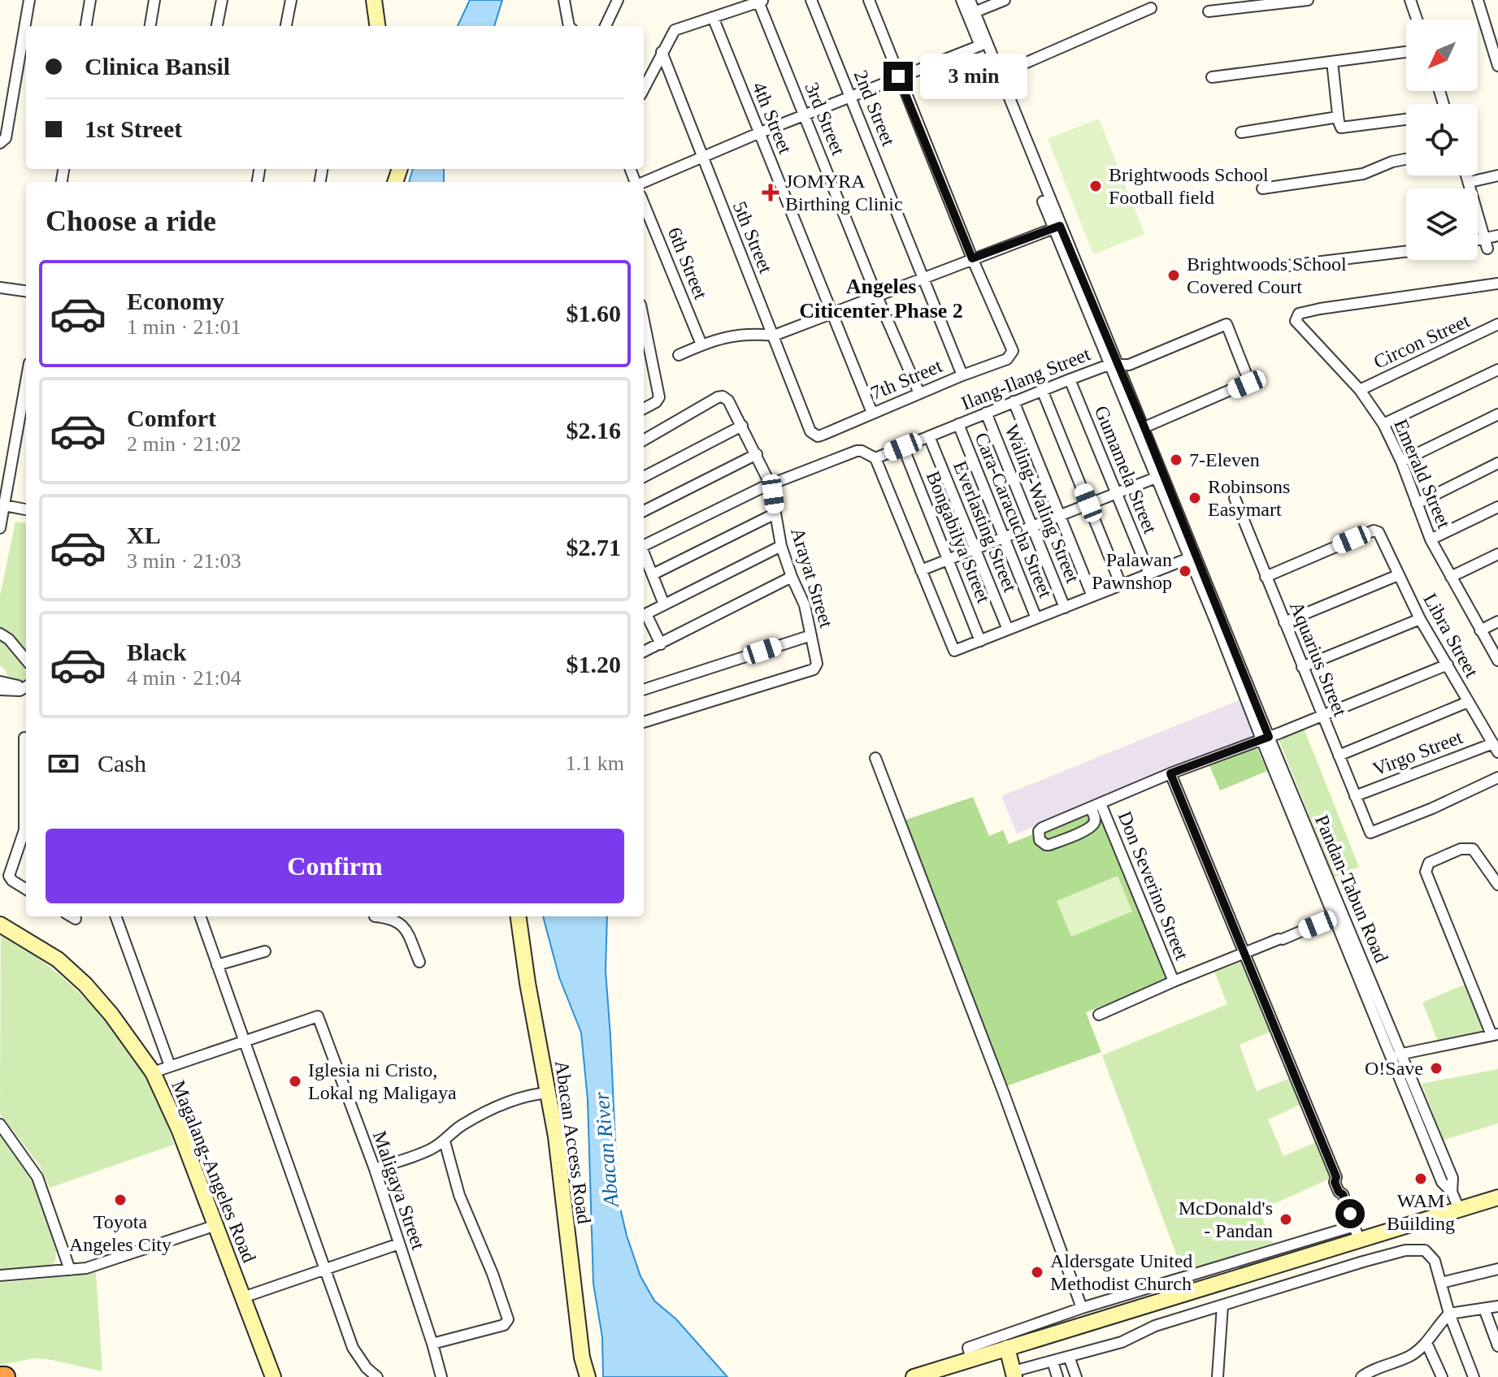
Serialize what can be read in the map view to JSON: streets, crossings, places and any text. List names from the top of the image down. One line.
{"streets":{"main road":["Abacan Access Road","Magalang-Angeles Road"],"street":["2nd Street","4th Street","3rd Street","5th Street","6th Street","Circon Street","Ilang-Ilang Street","7th Street","Gumamela Street","Emerald Street","Waling-Waling Street","Cara-Caracucha Street","Everlasting Street","Bongabilya Street","Arayat Street","Libra Street","Aquarius Street","Virgo Street","Don Severino Street","Pandan-Tabun Road","Maligaya Street"]},"crossings":[["2nd Street","7th Street"],["4th Street","7th Street"],["3rd Street","7th Street"],["5th Street","7th Street"],["Circon Street","Emerald Street"],["Ilang-Ilang Street","Gumamela Street"],["Ilang-Ilang Street","Waling-Waling Street"],["Ilang-Ilang Street","Cara-Caracucha Street"],["Ilang-Ilang Street","Everlasting Street"],["Ilang-Ilang Street","Bongabilya Street"],["Ilang-Ilang Street","Pandan-Tabun Road"],["Libra Street","Aquarius Street"],["Libra Street","Virgo Street"],["Aquarius Street","Virgo Street"]],"districts":["Angeles Citicenter Phase 2"],"water":["Abacan River"],"places":{"other":["Brightwoods School Football field","Brightwoods School Covered Court","7-Eleven","Robinsons Easymart","Palawan Pawnshop","O!Save","Iglesia ni Cristo, Lokal ng Maligaya","WAM Building","Toyota Angeles City","McDonald's - Pandan","Aldersgate United Methodist Church"],"health":["JOMYRA Birthing Clinic"]},"north":"bottom left","page":{"banner":["Clinica Bansil","1st Street"],"bubble":"3 min","heading":"Choose a ride","list":[{"name":"Economy","note":"1 min · 21:01","value":"$1.60"},{"name":"Comfort","note":"2 min · 21:02","value":"$2.16"},{"name":"XL","note":"3 min · 21:03","value":"$2.71"},{"name":"Black","note":"4 min · 21:04","value":"$1.20"}],"pay":["Cash","1.1 km"],"buttons":"Confirm"}}
